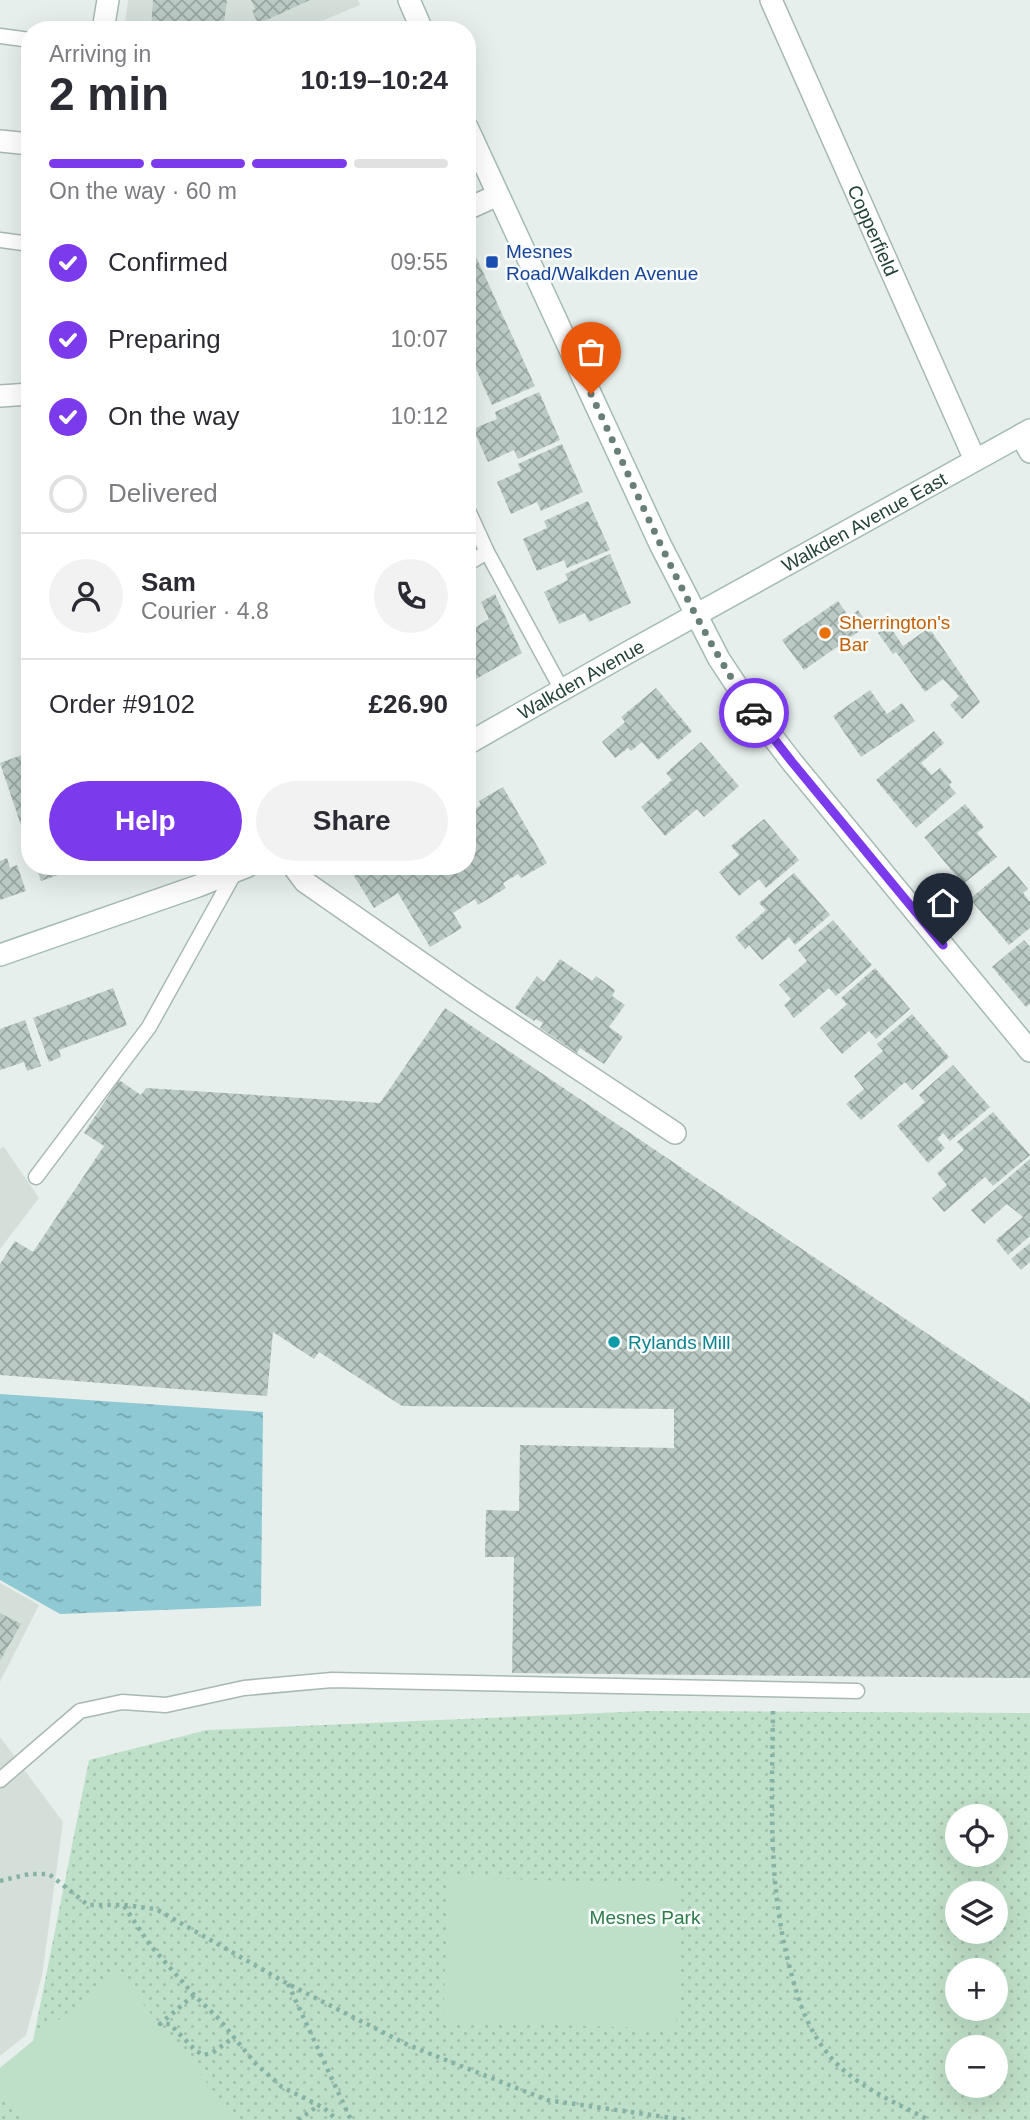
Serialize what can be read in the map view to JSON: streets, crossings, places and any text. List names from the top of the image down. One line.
{"streets":{"street":["Copperfield","Walkden Avenue East","Walkden Avenue"]},"crossings":[["Copperfield","Walkden Avenue East"],["Walkden Avenue East","Walkden Avenue"]],"parks":["Mesnes Park"],"places":{"transit":["Mesnes Road/Walkden Avenue"],"other":["Sherrington's Bar","Rylands Mill"]},"page":{"heading":["2 min","Arriving in","10:19–10:24"],"panel":["Sam","Courier · 4.8","Order #9102","£26.90"],"bar":"On the way · 60 m","list":[["Confirmed","09:55"],["Preparing","10:07"],["On the way","10:12"],"Delivered"],"buttons":["Help","Share"],"map_buttons":["+","−"]}}
